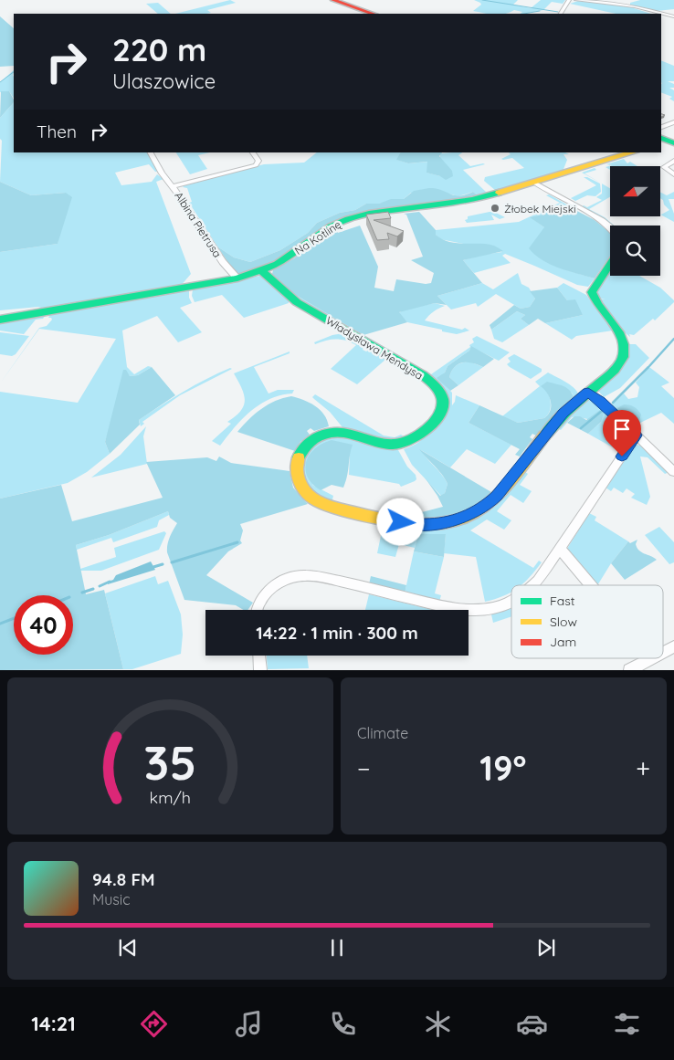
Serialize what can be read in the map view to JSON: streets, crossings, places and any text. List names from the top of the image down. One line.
{"streets":{"street":["Albina Pietrusa","Na Kotlinę","Władysława Mendysa"]},"crossings":[["Albina Pietrusa","Na Kotlinę"],["Na Kotlinę","Władysława Mendysa"]],"places":["Żłobek Miejski"],"legend":["Fast","Slow","Jam"],"north":"left","page":{"turn":["220 m","Ulaszowice"],"then":"Then","limit":"40","trip":"14:22 · 1 min · 300 m","tile":"Climate","heat":["−","19°","+"],"song":["94.8 FM","Music"],"tabs":"14:21","gauge":["35","km/h"]}}
